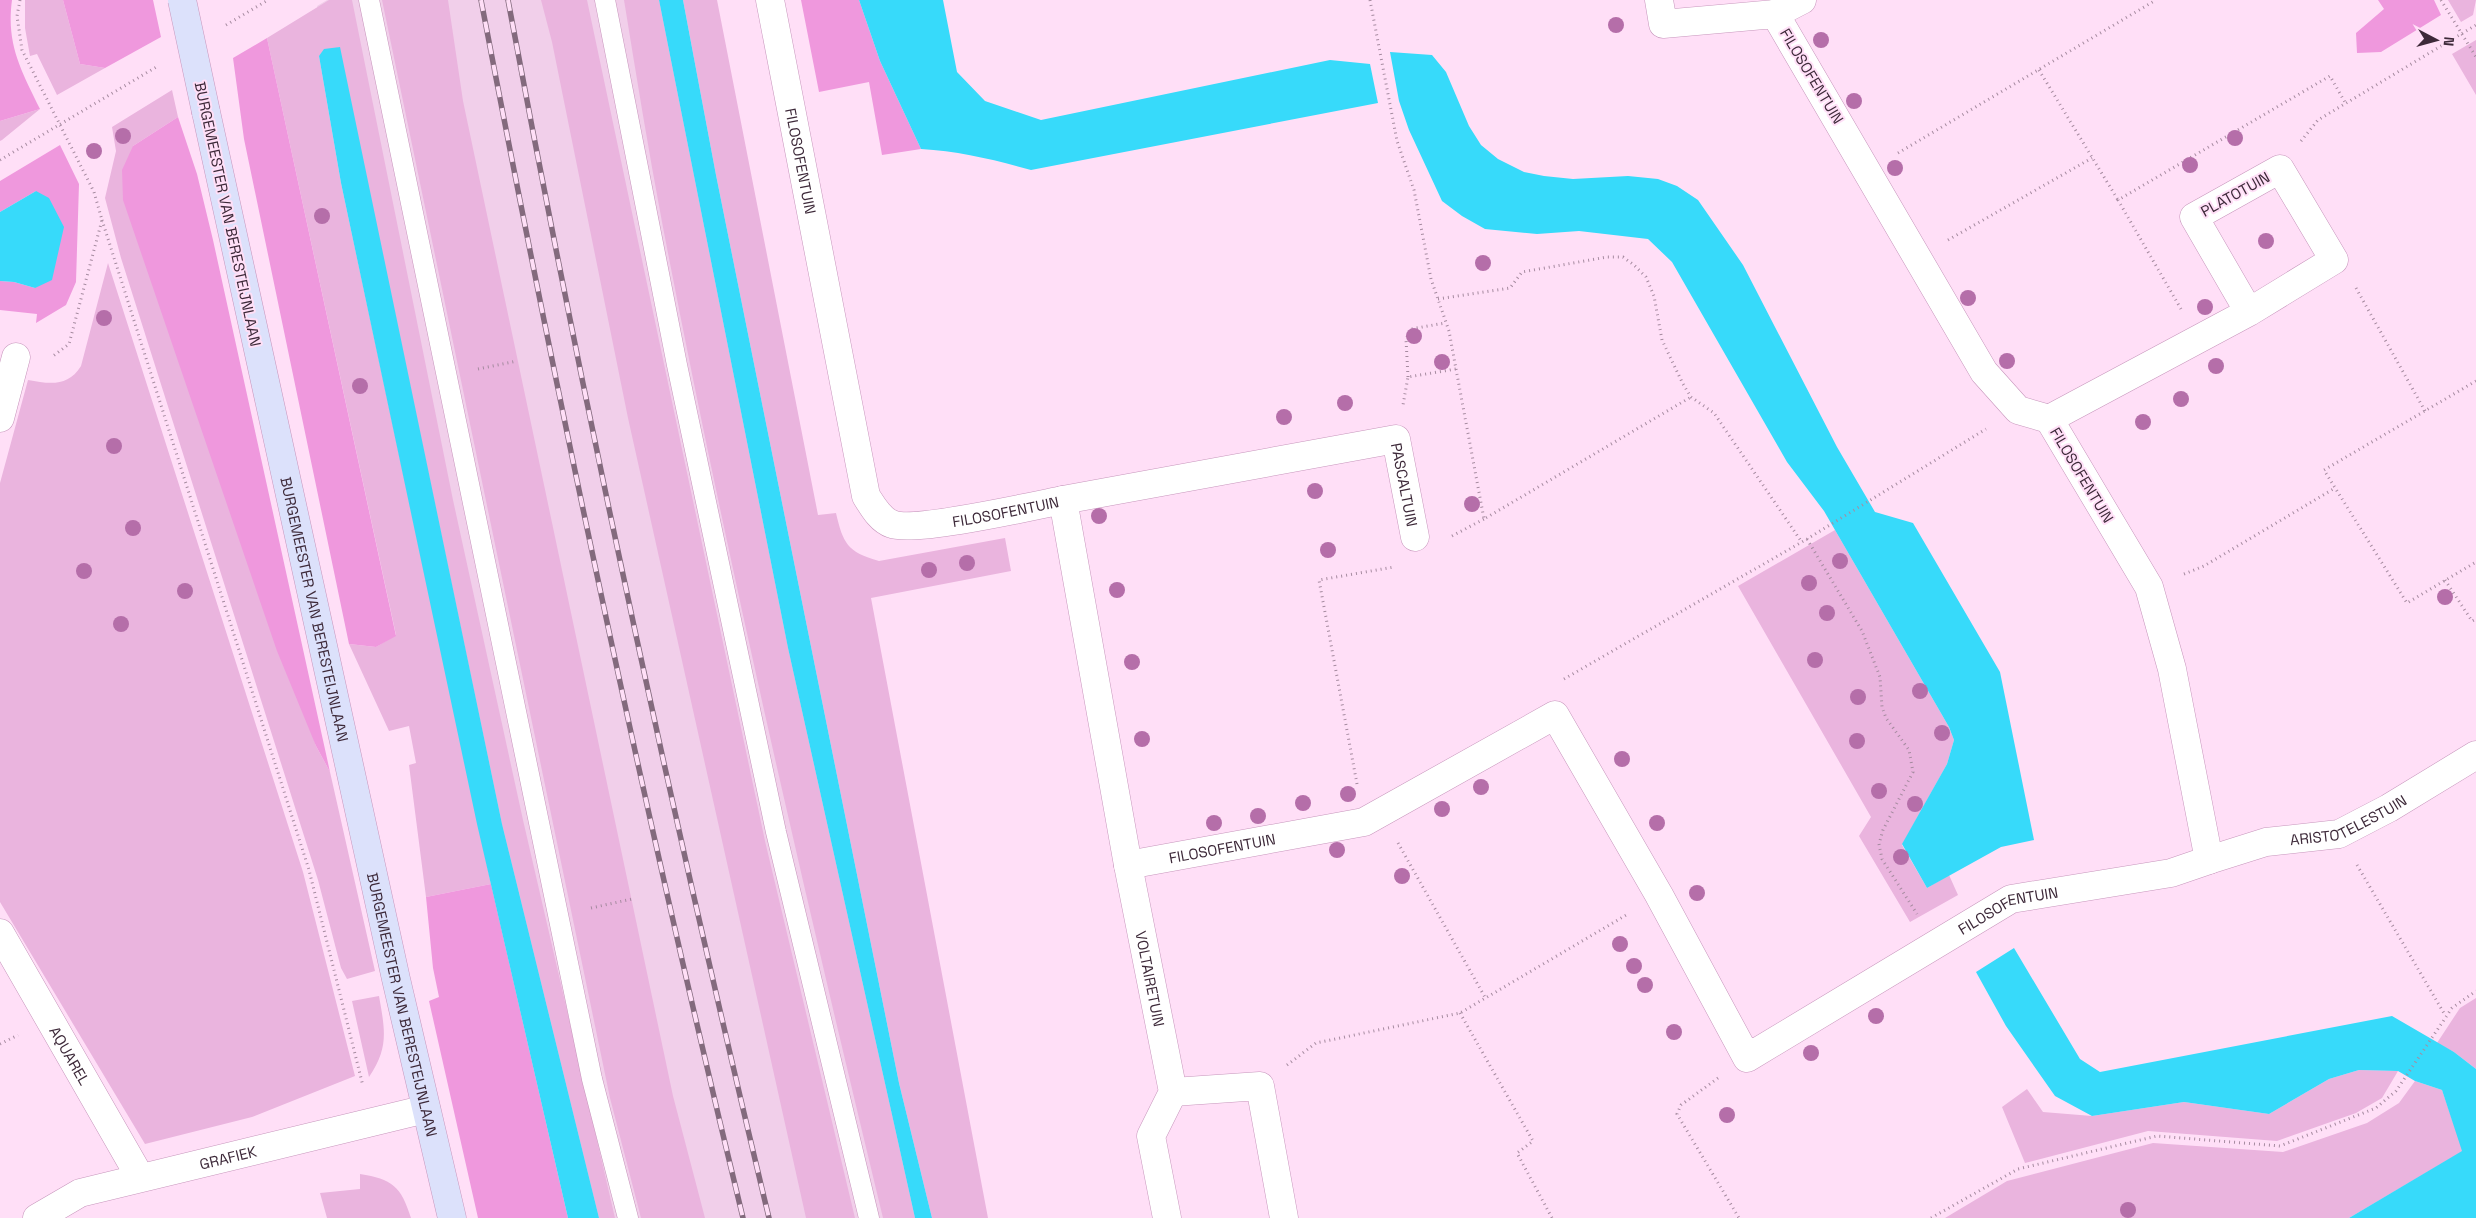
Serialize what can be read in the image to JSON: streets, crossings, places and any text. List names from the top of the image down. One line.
{"streets":{"main road":["BURGEMEESTER VAN BERESTEIJNLAAN"],"street":["FILOSOFENTUIN","PLATOTUIN","PASCALTUIN","ARISTOTELESTUIN","VOLTAIRETUIN","AQUAREL","GRAFIEK"]},"crossings":[["FILOSOFENTUIN","PASCALTUIN"],["FILOSOFENTUIN","ARISTOTELESTUIN"],["FILOSOFENTUIN","VOLTAIRETUIN"],["BURGEMEESTER VAN BERESTEIJNLAAN","GRAFIEK"],["AQUAREL","GRAFIEK"]],"north":"right"}
